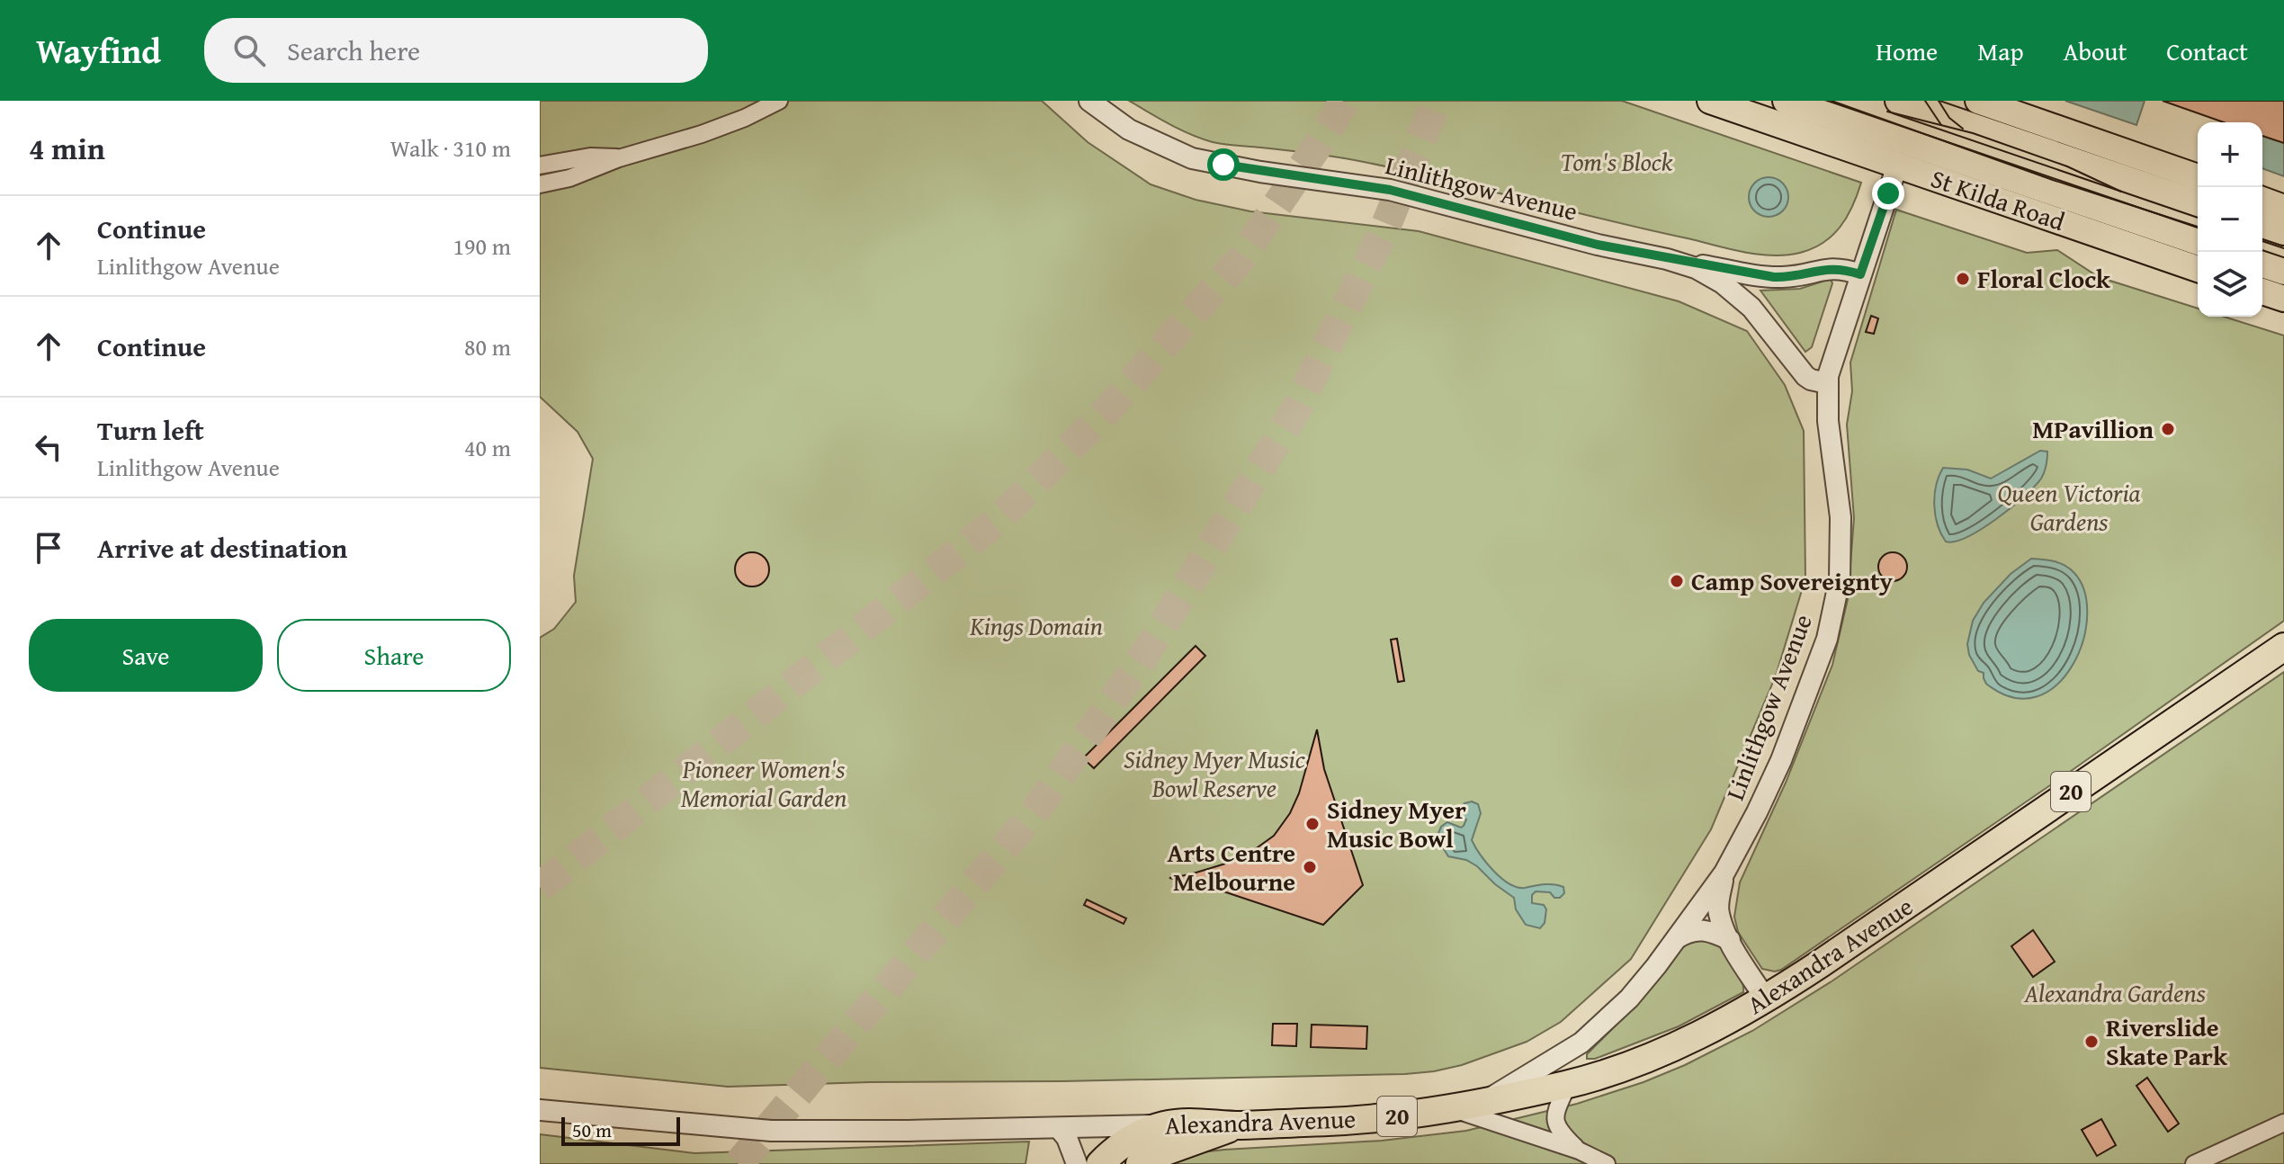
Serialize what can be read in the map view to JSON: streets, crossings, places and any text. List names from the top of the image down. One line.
{"streets":{"highway":["20","Alexandra Avenue"],"main road":["St Kilda Road"],"street":["Linlithgow Avenue"]},"crossings":[["Linlithgow Avenue","St Kilda Road"],["Linlithgow Avenue","Alexandra Avenue"],["20","Alexandra Avenue"]],"parks":["Tom's Block","Queen Victoria Gardens","Kings Domain","Sidney Myer Music Bowl Reserve","Pioneer Women's Memorial Garden","Alexandra Gardens"],"places":["Floral Clock","MPavillion","Camp Sovereignty","Sidney Myer Music Bowl","Arts Centre Melbourne","Riverslide Skate Park"],"scale_bar":"50 m","page":{"header":"Wayfind","search":"Search here","nav":["Home","Map","About","Contact"],"heading":["4 min","Walk · 310 m"],"map_buttons":["+","−"],"list":[["Continue","Linlithgow Avenue","190 m"],["Continue","80 m"],["Turn left","Linlithgow Avenue","40 m"],"Arrive at destination"],"buttons":["Save","Share"],"scale":"50 m"}}
